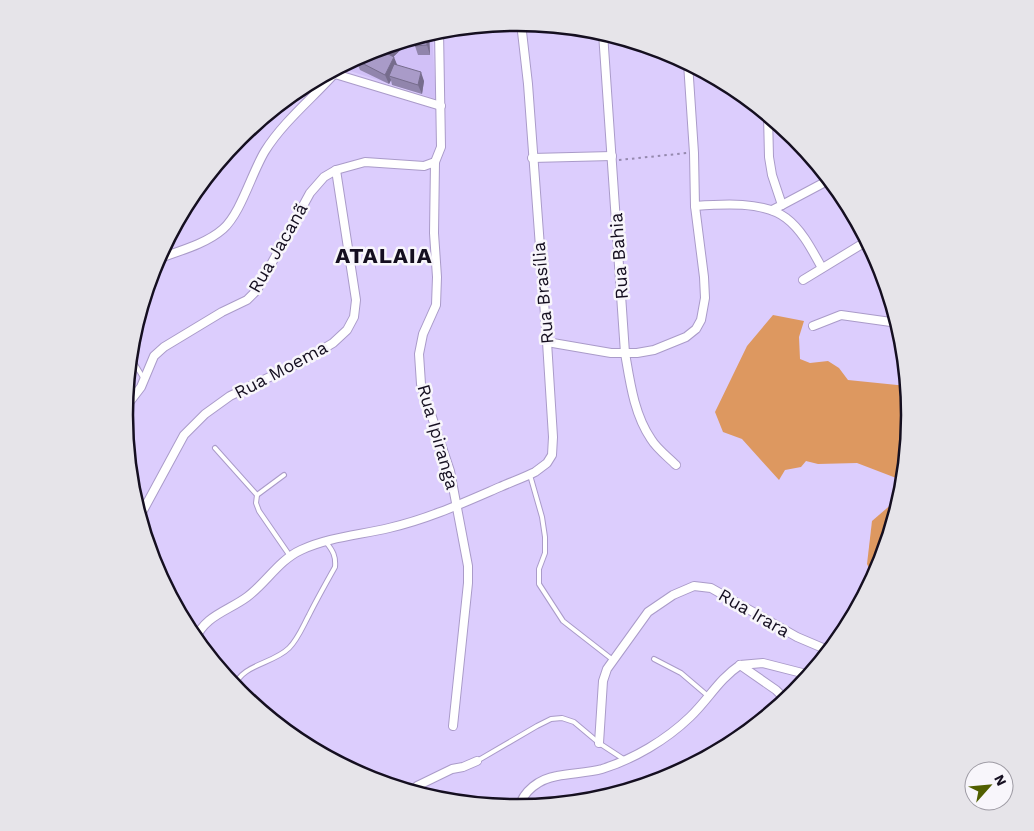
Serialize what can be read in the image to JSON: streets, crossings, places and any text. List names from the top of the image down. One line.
{"streets":{"street":["Rua Jacanã","Rua Bahia","Rua Brasília","Rua Moema","Rua Ipiranga","Rua Irara"]},"crossings":[["Rua Jacanã","Rua Moema"],["Rua Jacanã","Rua Ipiranga"],["Rua Brasília","Rua Ipiranga"]],"districts":["ATALAIA"],"north":"top right"}
